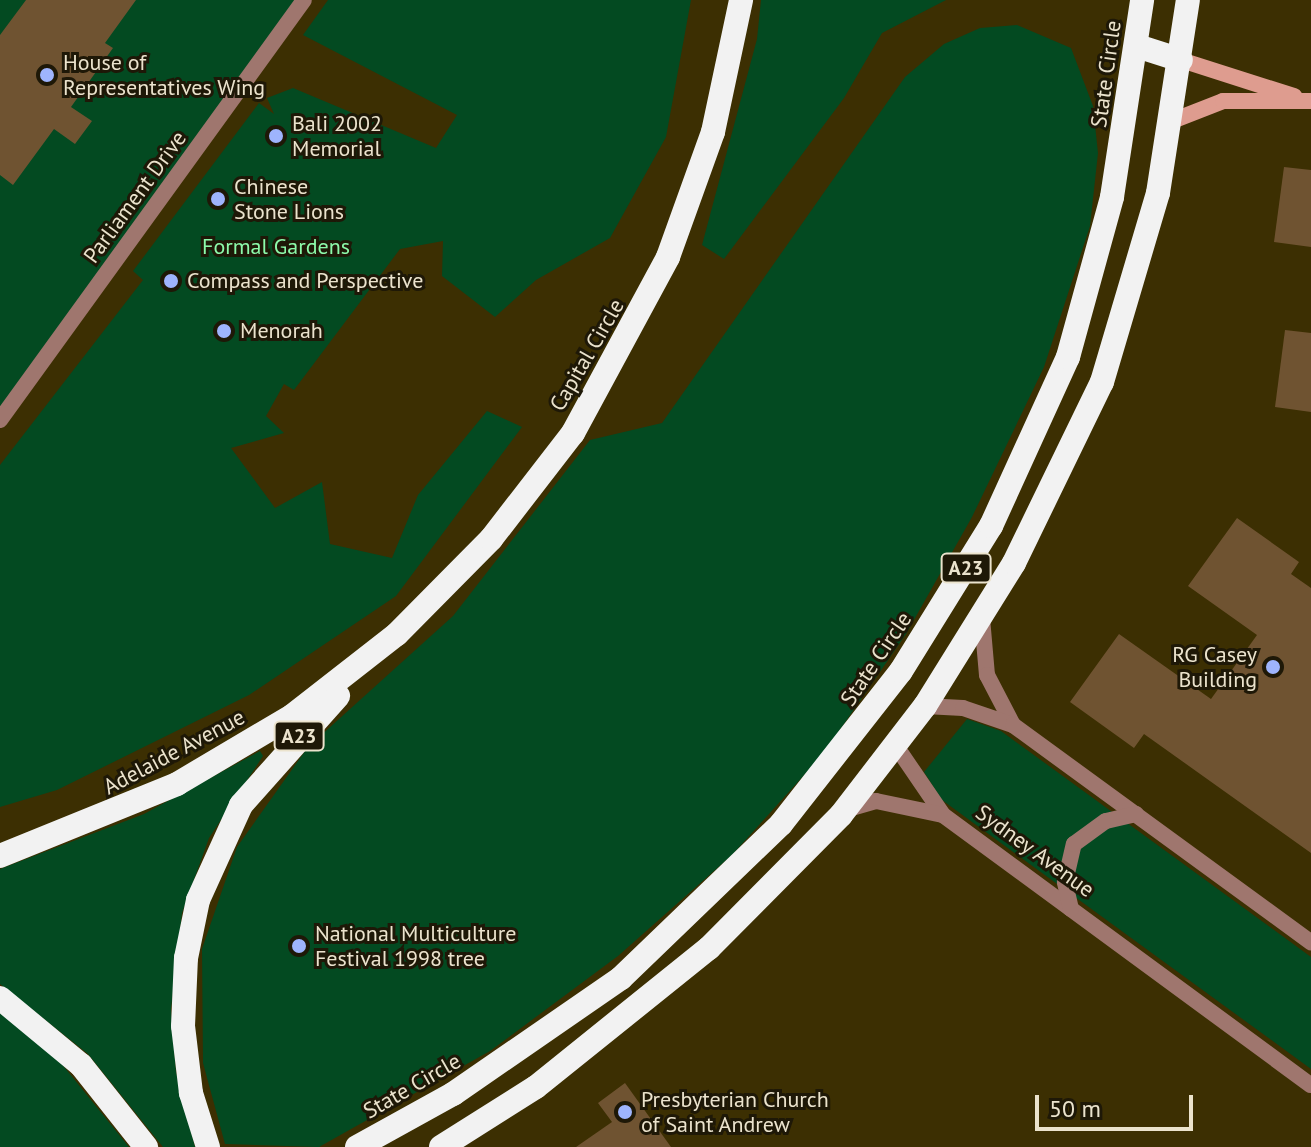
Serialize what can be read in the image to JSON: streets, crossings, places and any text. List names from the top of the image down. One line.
{"streets":{"highway":["State Circle","Capital Circle","A23","Adelaide Avenue","Sydney Avenue"],"street":["Parliament Drive"]},"crossings":[["State Circle","Sydney Avenue"],["Capital Circle","A23"],["Capital Circle","Adelaide Avenue"],["A23","Adelaide Avenue"]],"parks":["Formal Gardens"],"places":["House of Representatives Wing","Bali 2002 Memorial","Chinese Stone Lions","Compass and Perspective","Menorah","RG Casey Building","National Multiculture Festival 1998 tree","Presbyterian Church of Saint Andrew"],"scale_bar":"50 m"}
